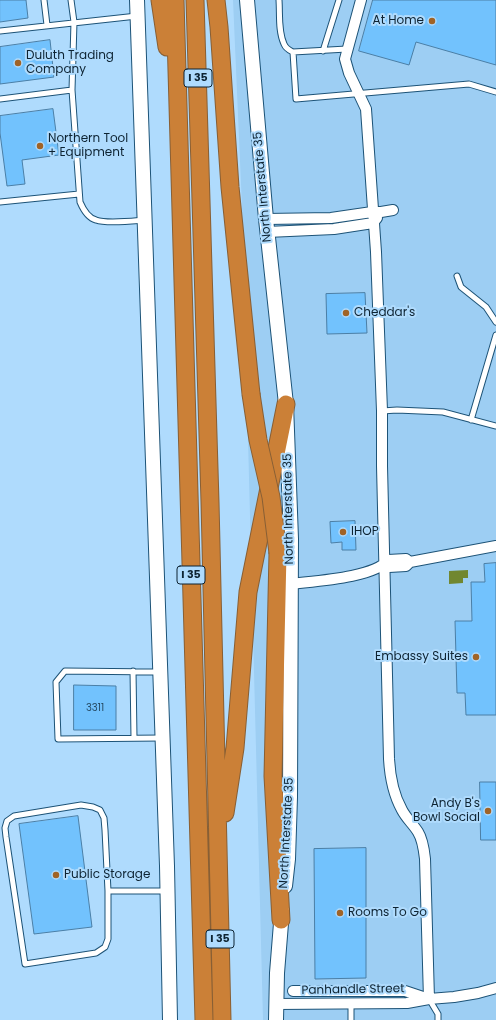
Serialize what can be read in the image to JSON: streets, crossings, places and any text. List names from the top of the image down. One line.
{"streets":{"highway":["I 35"],"main road":["North Interstate 35"],"street":["Panhandle Street"]},"crossings":[["North Interstate 35","Panhandle Street"]],"places":["At Home","Duluth Trading Company","Northern Tool + Equipment","Cheddar's","IHOP","Embassy Suites","Andy B's Bowl Social","Public Storage","Rooms To Go"],"house_numbers":["3311"]}
